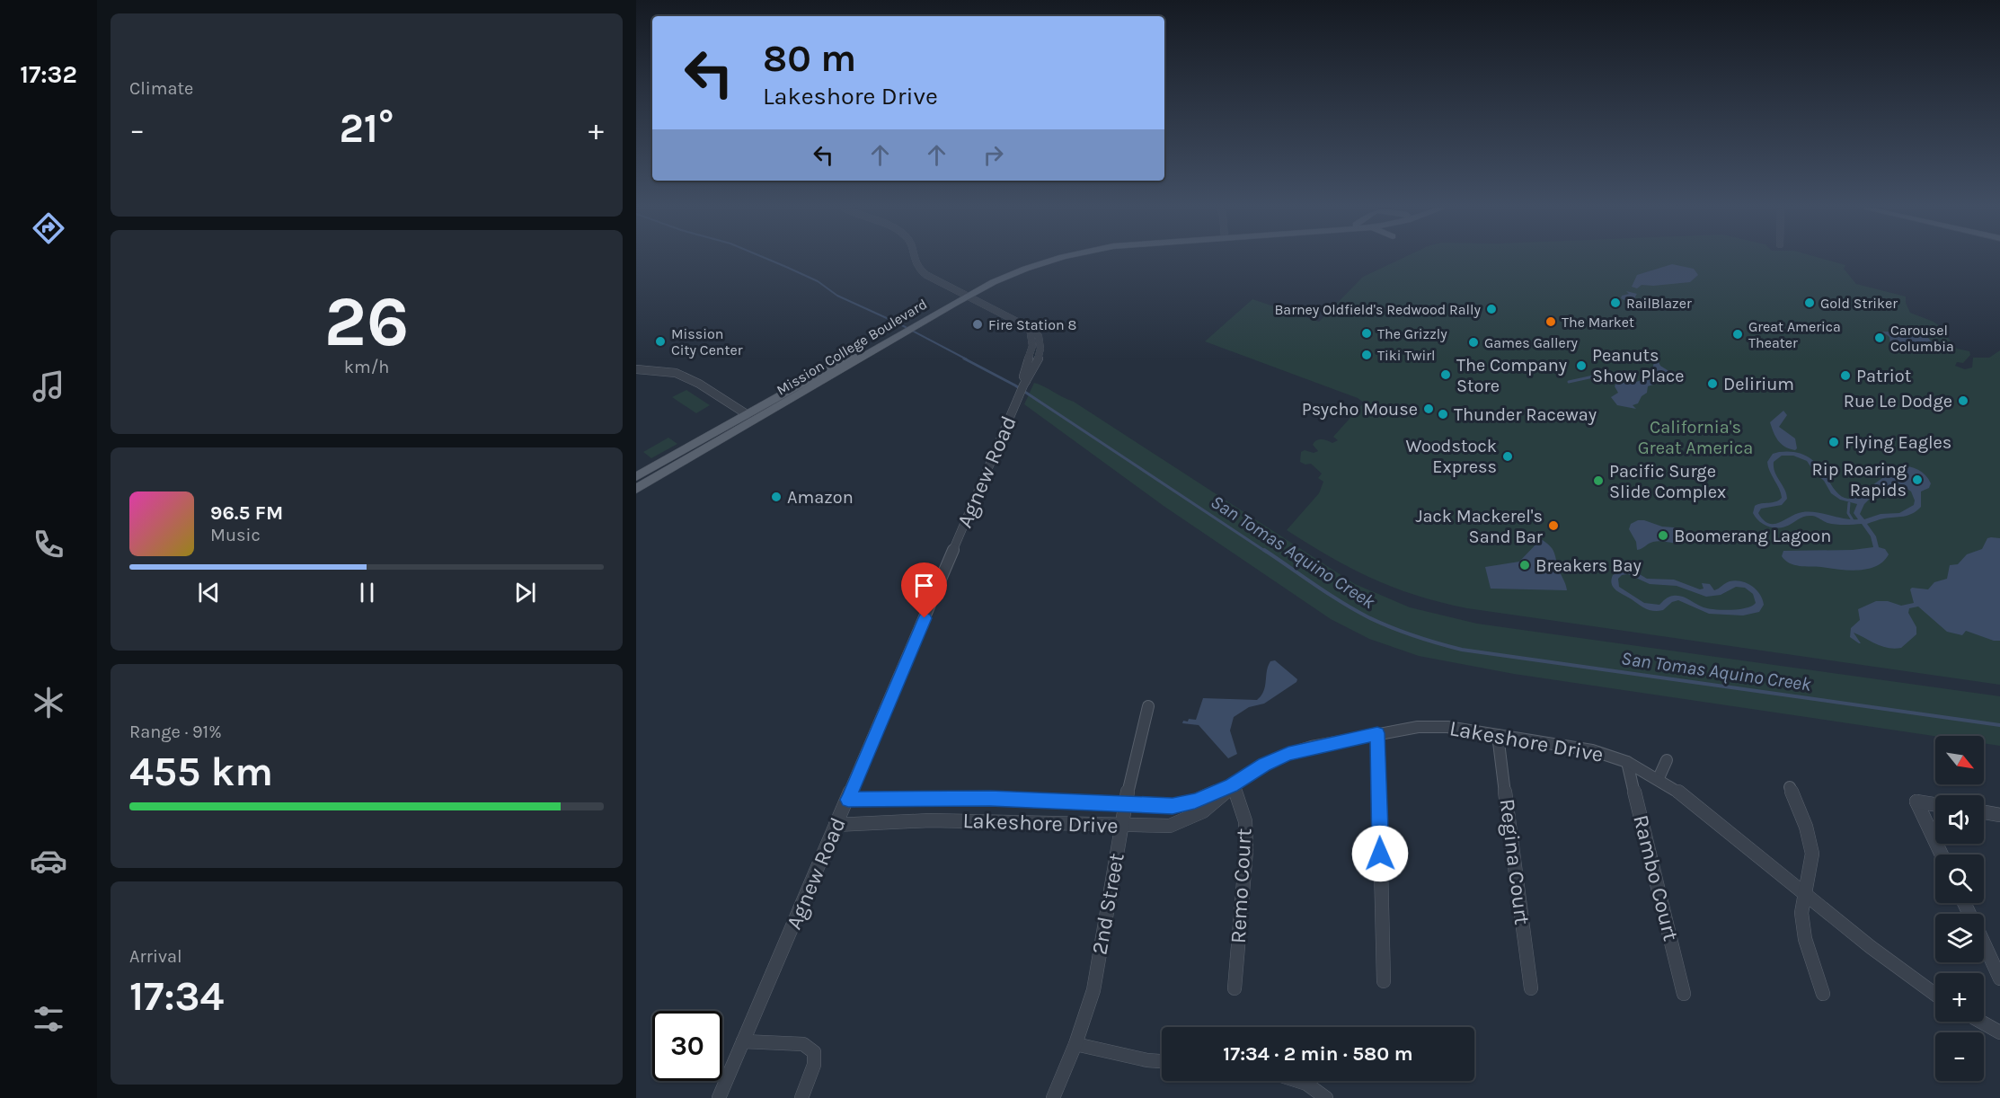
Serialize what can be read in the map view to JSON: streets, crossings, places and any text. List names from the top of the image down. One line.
{"streets":{"main road":["Mission College Boulevard"],"street":["Agnew Road","Lakeshore Drive","Regina Court","Rambo Court","Remo Court","2nd Street"]},"crossings":[["Mission College Boulevard","Agnew Road"],["Agnew Road","Lakeshore Drive"],["Lakeshore Drive","Regina Court"],["Lakeshore Drive","Rambo Court"],["Lakeshore Drive","Remo Court"],["Lakeshore Drive","2nd Street"]],"water":["San Tomas Aquino Creek"],"parks":["California's Great America"],"places":["RailBlazer","Gold Striker","Barney Oldfield's Redwood Rally","The Market","Fire Station 8","The Grizzly","Great America Theater","Carousel Columbia","Mission City Center","Games Gallery","Tiki Twirl","Peanuts Show Place","The Company Store","Patriot","Delirium","Rue Le Dodge","Psycho Mouse","Thunder Raceway","Flying Eagles","Woodstock Express","Rip Roaring Rapids","Pacific Surge Slide Complex","Amazon","Jack Mackerel's Sand Bar","Boomerang Lagoon","Breakers Bay"],"north":"bottom right","page":{"tabs":"17:32","tile":["Climate",["26","km/h"],["Range · 91%","455 km"],["Arrival","17:34"]],"turn":["80 m","Lakeshore Drive"],"heat":["−","21°","+"],"song":["96.5 FM","Music"],"map_buttons":["+","−"],"limit":"30","trip":"17:34 · 2 min · 580 m"}}
